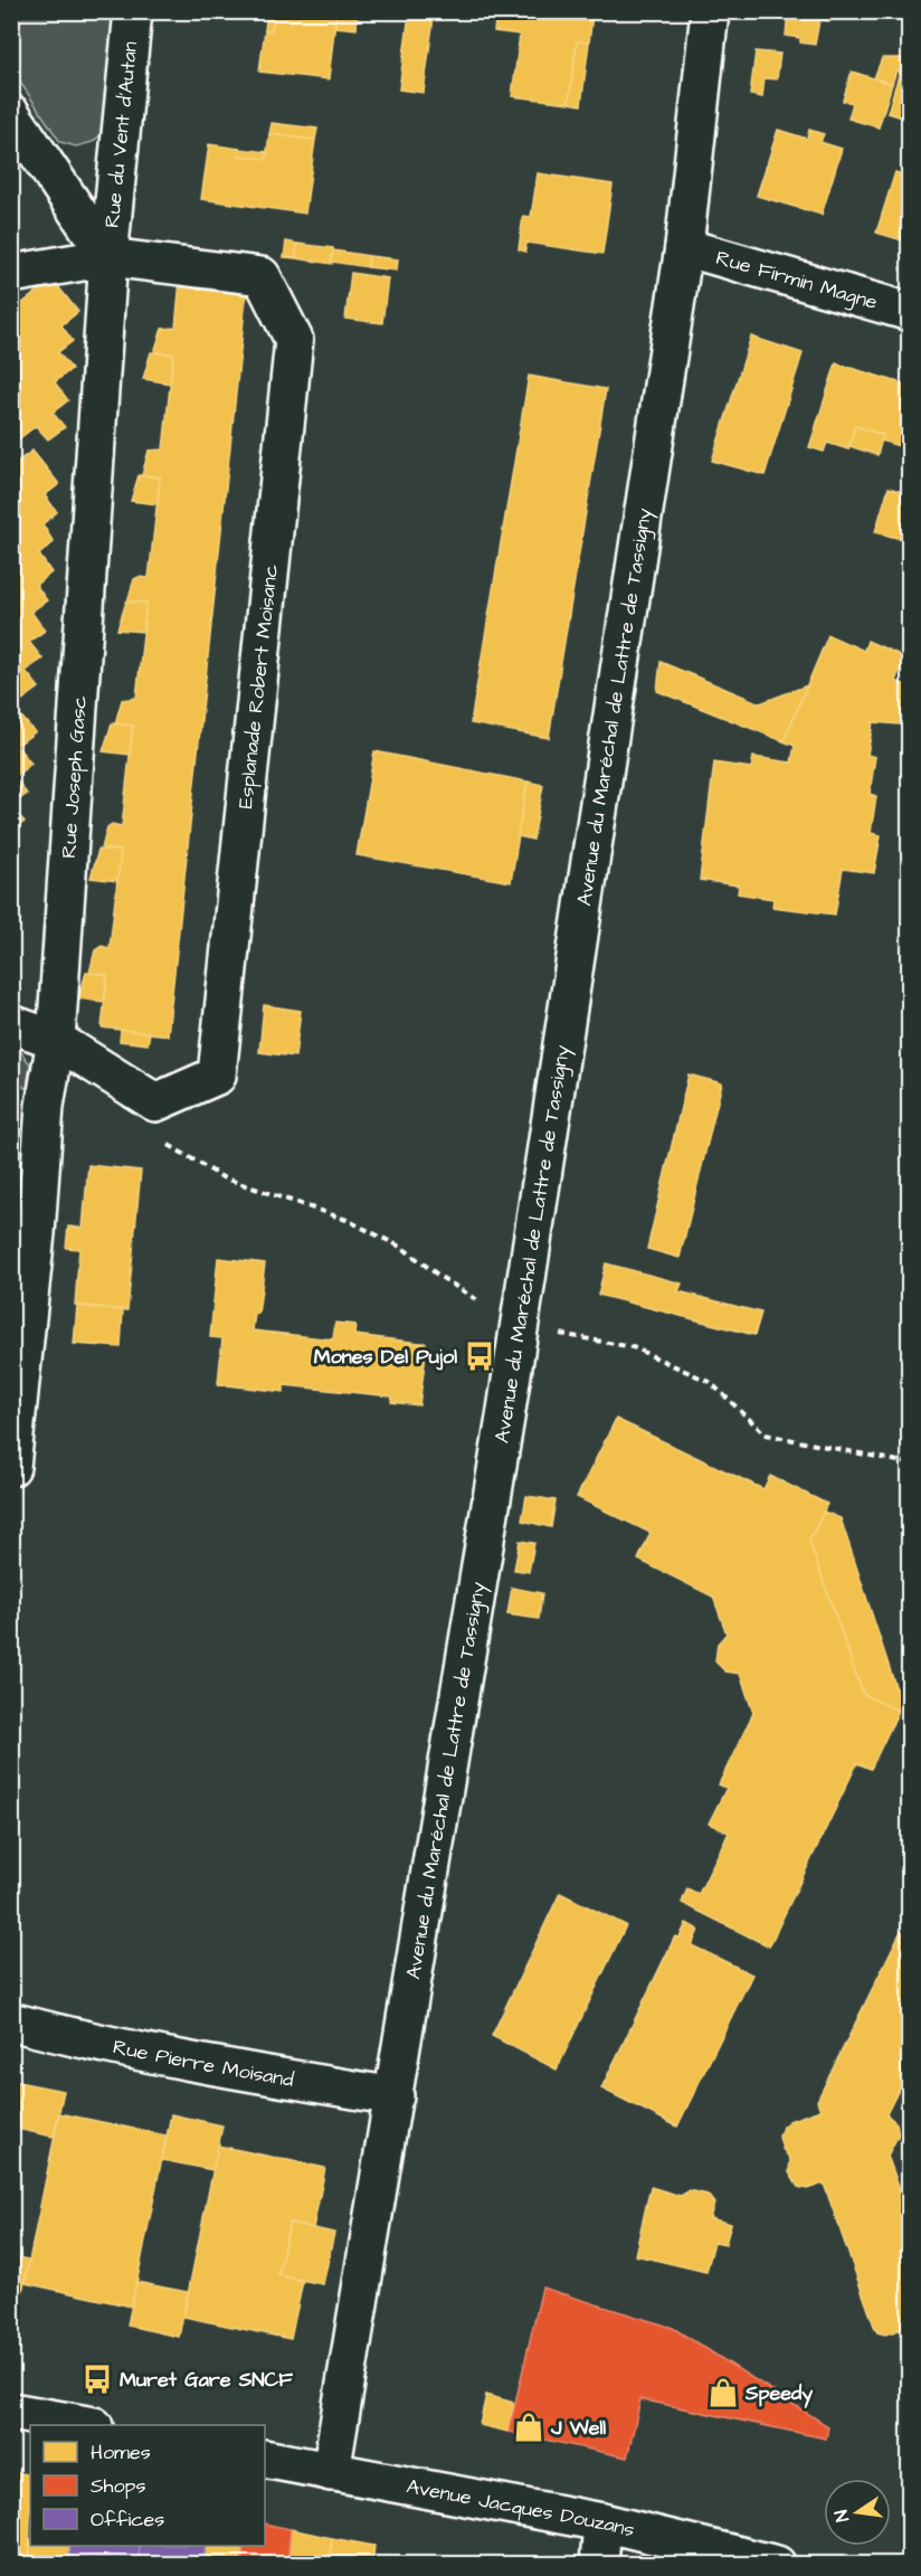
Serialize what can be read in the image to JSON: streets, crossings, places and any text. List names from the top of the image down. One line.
{"streets":{"street":["Rue du Vent d'Autan","Rue Firmin Magne","Esplanade Robert Moisanc","Avenue du Maréchal de Lattre de Tassigny","Rue Joseph Gasc","Rue Pierre Moisand","Avenue Jacques Douzans"]},"crossings":[["Rue du Vent d'Autan","Esplanade Robert Moisanc"],["Rue du Vent d'Autan","Rue Joseph Gasc"],["Rue Firmin Magne","Avenue du Maréchal de Lattre de Tassigny"],["Esplanade Robert Moisanc","Rue Joseph Gasc"],["Avenue du Maréchal de Lattre de Tassigny","Rue Pierre Moisand"],["Avenue du Maréchal de Lattre de Tassigny","Avenue Jacques Douzans"]],"places":{"bus stop":["Mones Del Pujol","Muret Gare SNCF"],"shop":["Speedy","J Well"]},"legend":["Homes","Shops","Offices"],"north":"left"}
